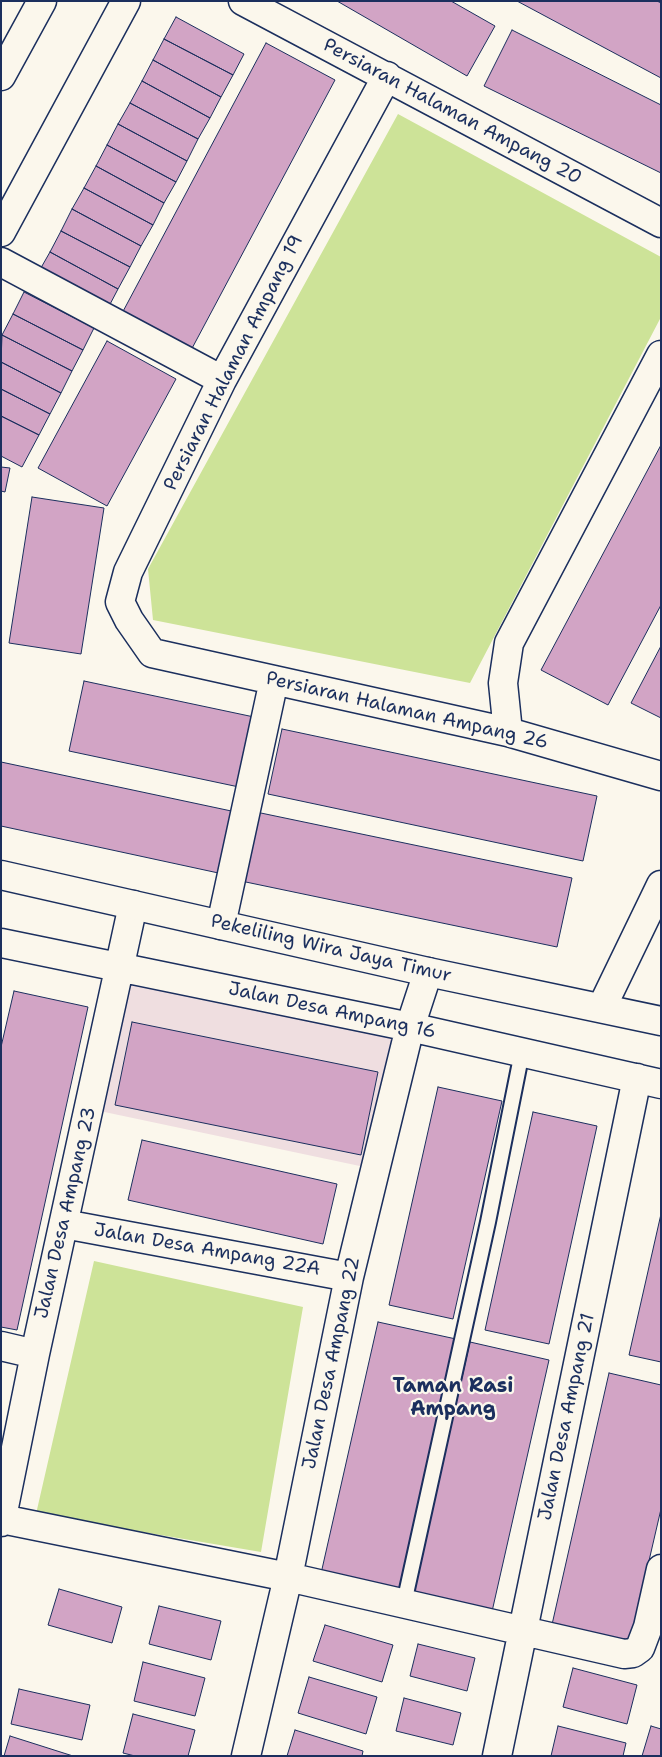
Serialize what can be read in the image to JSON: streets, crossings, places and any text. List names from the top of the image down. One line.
{"streets":{"street":["Persiaran Halaman Ampang 20","Persiaran Halaman Ampang 19","Persiaran Halaman Ampang 26","Pekeliling Wira Jaya Timur","Jalan Desa Ampang 16","Jalan Desa Ampang 23","Jalan Desa Ampang 22A","Jalan Desa Ampang 22","Jalan Desa Ampang 21"]},"crossings":[["Persiaran Halaman Ampang 20","Persiaran Halaman Ampang 19"],["Persiaran Halaman Ampang 19","Persiaran Halaman Ampang 26"],["Pekeliling Wira Jaya Timur","Jalan Desa Ampang 23"],["Pekeliling Wira Jaya Timur","Jalan Desa Ampang 22"],["Jalan Desa Ampang 16","Jalan Desa Ampang 23"],["Jalan Desa Ampang 16","Jalan Desa Ampang 22"],["Jalan Desa Ampang 16","Jalan Desa Ampang 21"],["Jalan Desa Ampang 23","Jalan Desa Ampang 22A"],["Jalan Desa Ampang 22A","Jalan Desa Ampang 22"]],"districts":["Taman Rasi Ampang"]}
